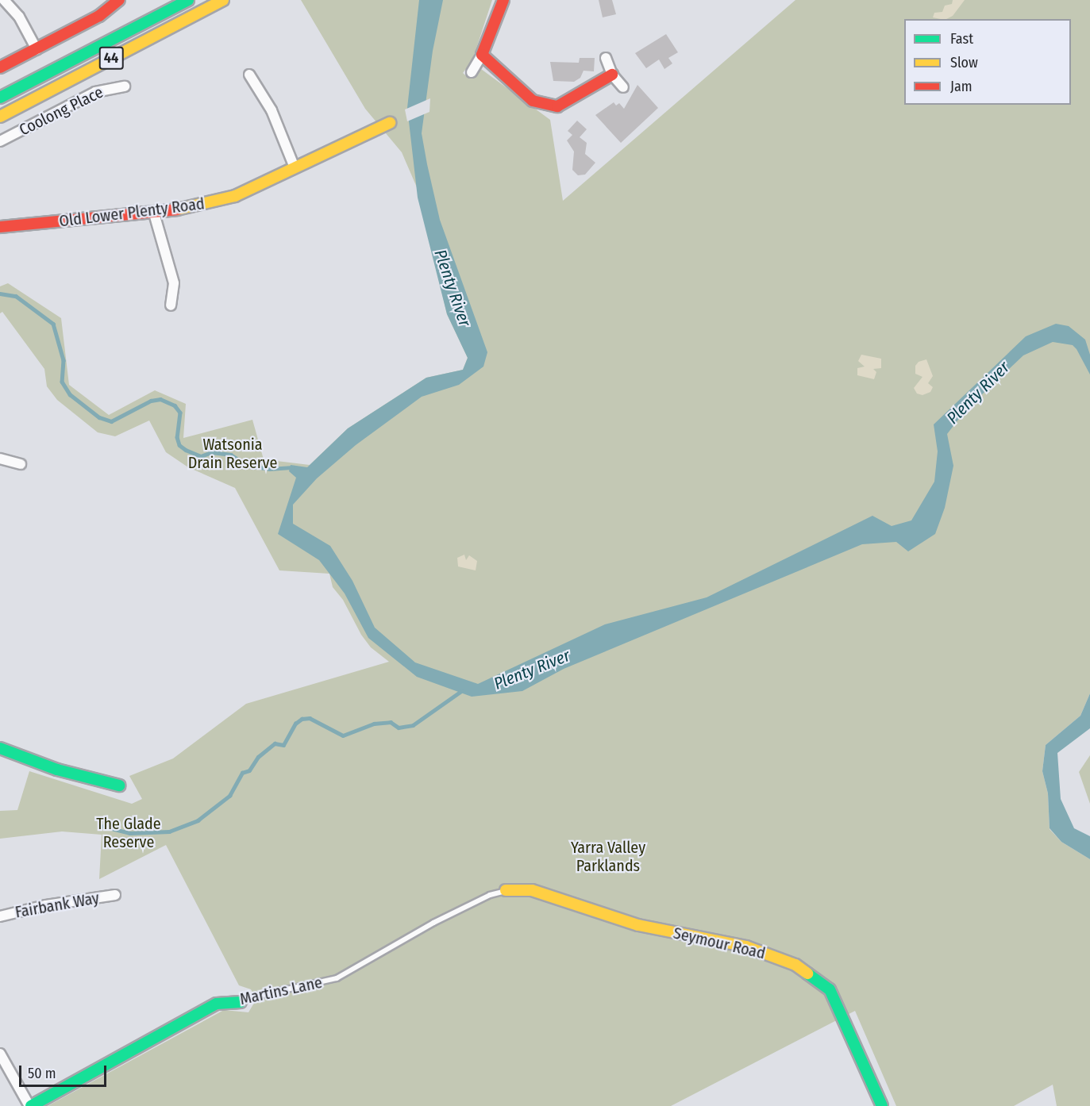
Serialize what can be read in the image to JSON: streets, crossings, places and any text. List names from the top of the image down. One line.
{"streets":{"street":["44","Coolong Place","Old Lower Plenty Road","Fairbank Way","Seymour Road","Martins Lane"]},"crossings":[["Seymour Road","Martins Lane"]],"water":["Plenty River"],"parks":["Watsonia Drain Reserve","The Glade Reserve","Yarra Valley Parklands"],"legend":["Fast","Slow","Jam"],"scale_bar":"50 m"}
